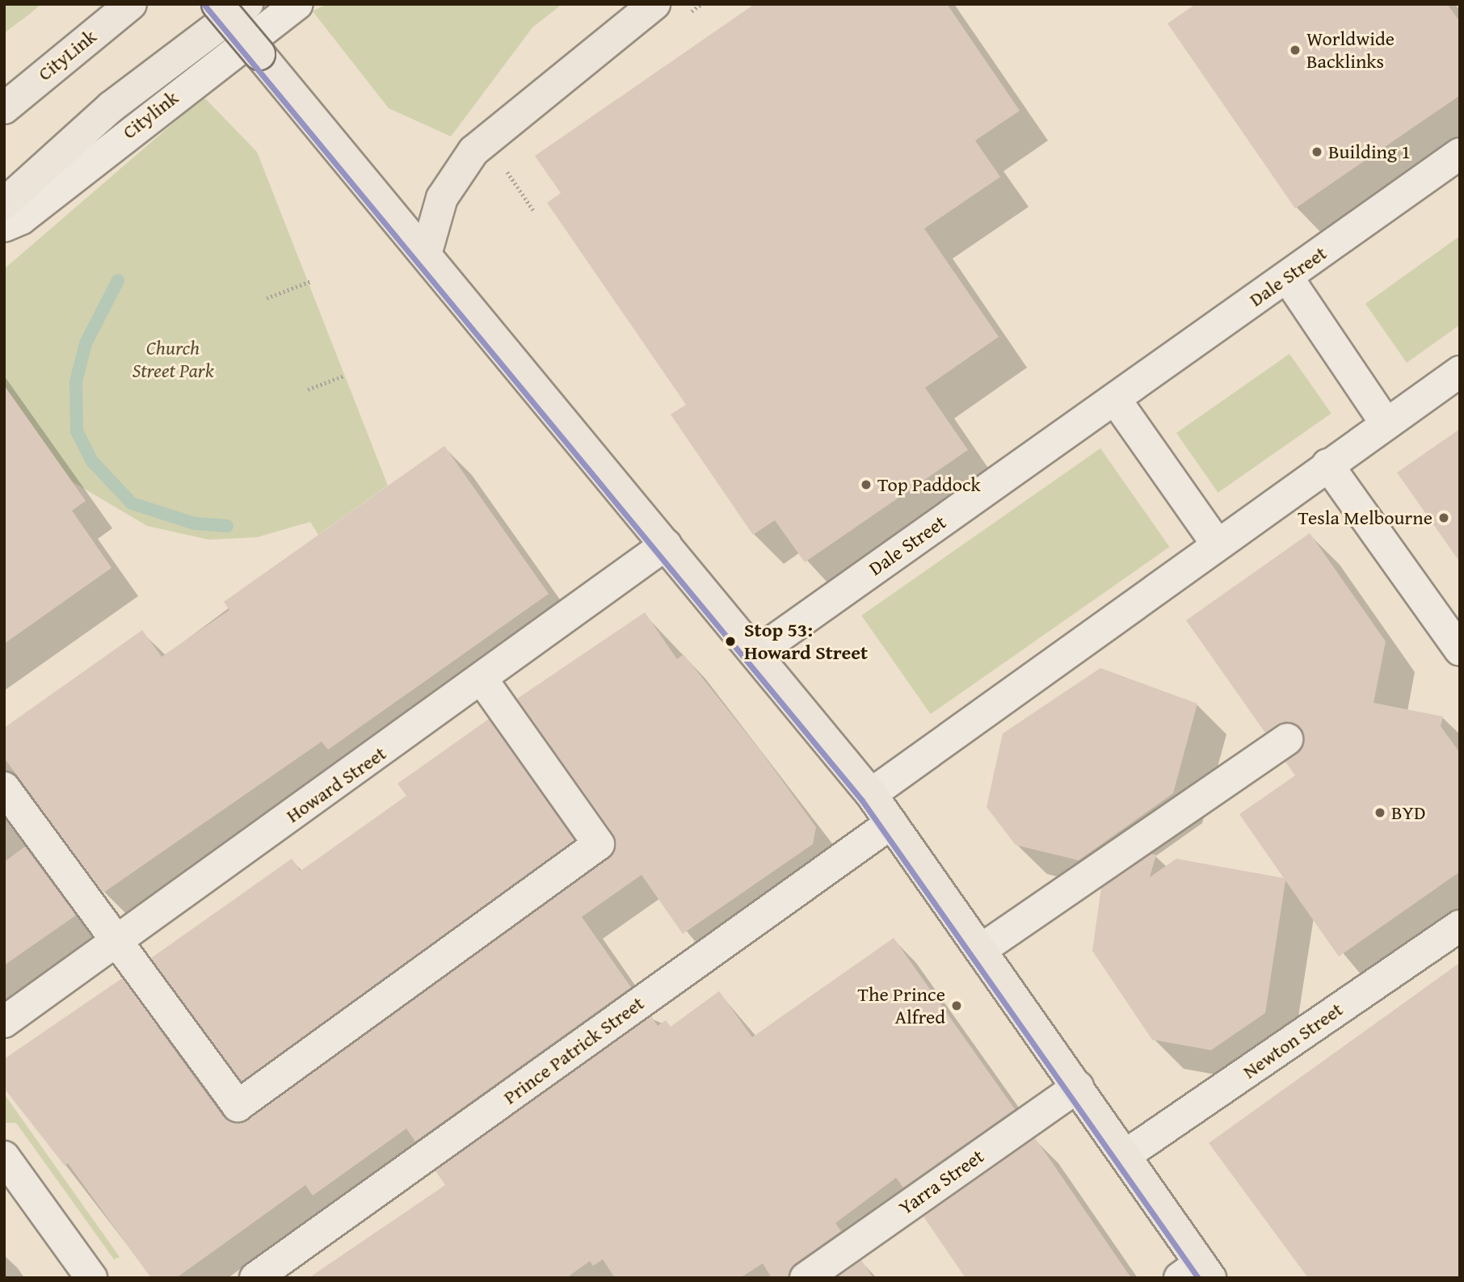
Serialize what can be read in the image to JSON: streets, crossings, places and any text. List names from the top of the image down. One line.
{"streets":{"main road":["CityLink"],"street":["Citylink","Dale Street","Howard Street","Newton Street","Prince Patrick Street","Yarra Street"]},"parks":["Church Street Park"],"places":["Worldwide Backlinks","Building 1","Top Paddock","Tesla Melbourne","Stop 53: Howard Street","BYD","The Prince Alfred"]}
